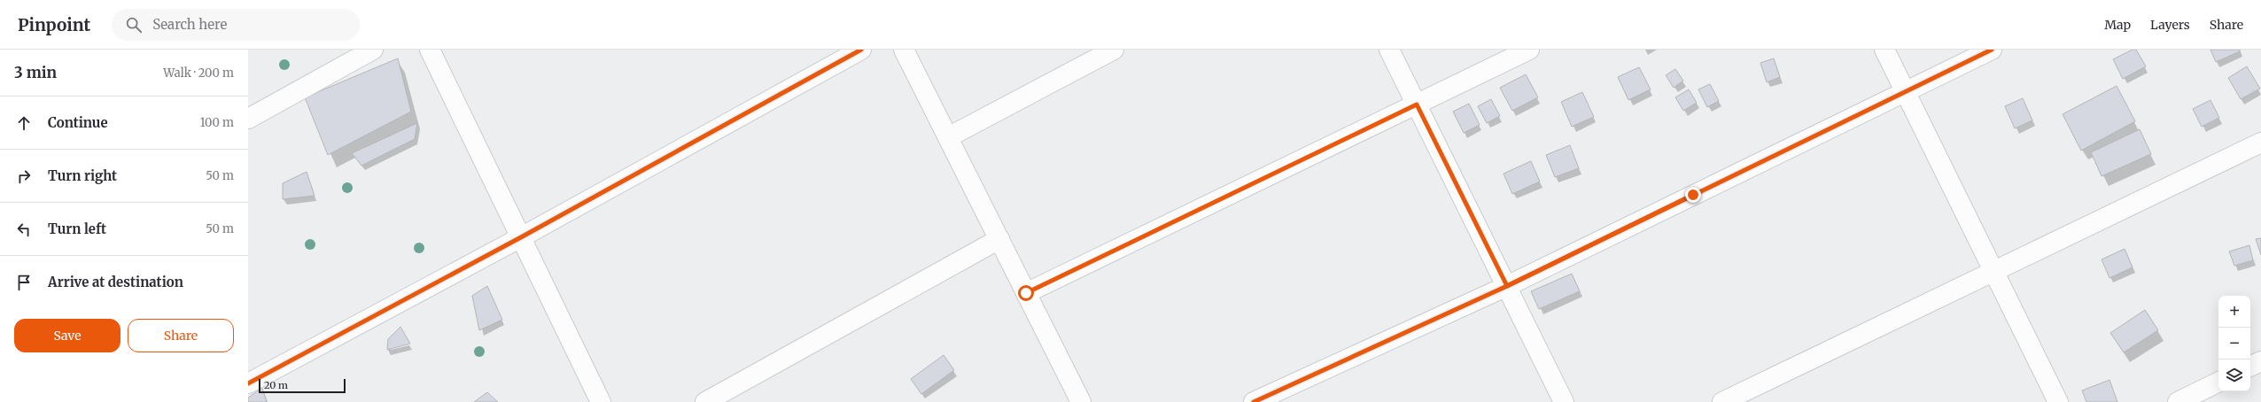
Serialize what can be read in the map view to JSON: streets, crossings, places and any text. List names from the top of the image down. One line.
{"scale_bar":"20 m","page":{"header":"Pinpoint","search":"Search here","nav":["Map","Layers","Share"],"heading":["3 min","Walk · 200 m"],"list":[["Continue","100 m"],["Turn right","50 m"],["Turn left","50 m"],"Arrive at destination"],"map_buttons":["+","−"],"buttons":["Save","Share"],"scale":"20 m"}}
